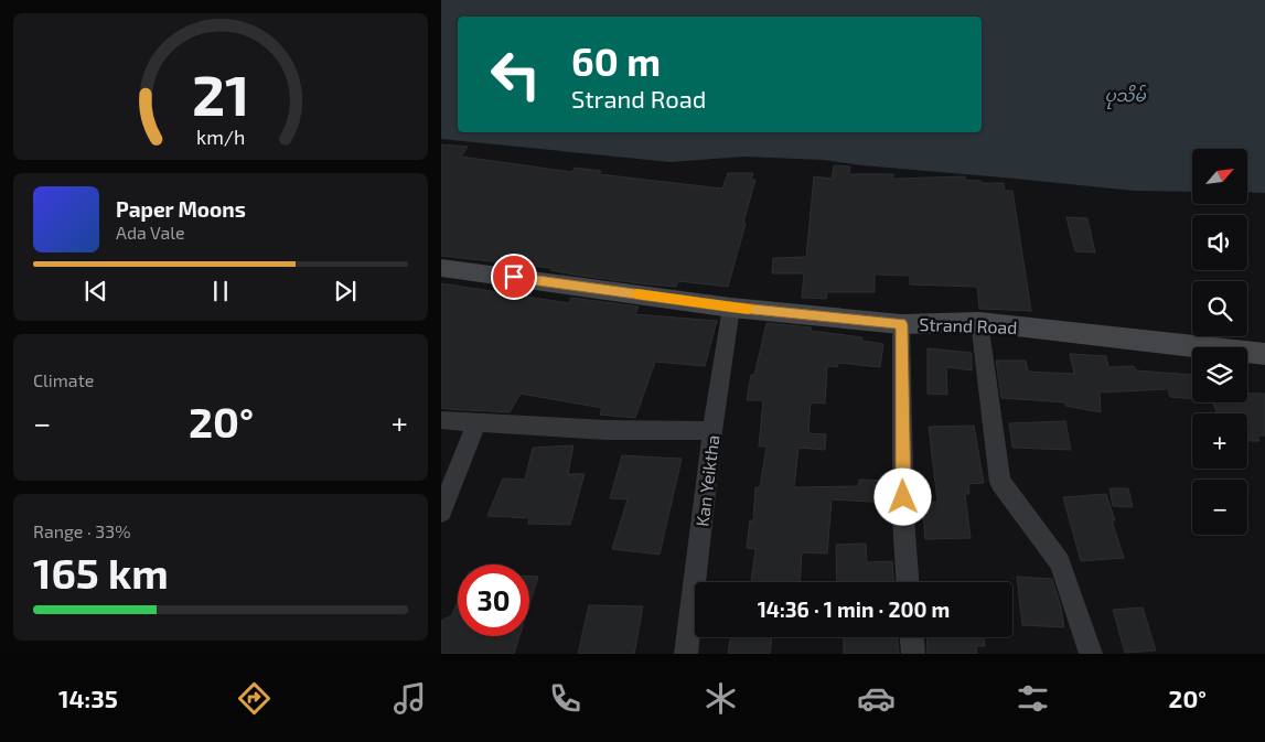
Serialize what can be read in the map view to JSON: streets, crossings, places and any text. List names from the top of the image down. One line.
{"streets":{"main road":["Strand Road"],"street":["Kan Yeiktha"]},"crossings":[["Strand Road","Kan Yeiktha"]],"water":["ပုသိမ်"],"north":"top right","page":{"turn":["60 m","Strand Road"],"map_buttons":["+","−"],"song":["Paper Moons","Ada Vale"],"tile":["Climate",["Range · 33%","165 km"]],"heat":["−","20°","+"],"limit":"30","trip":"14:36 · 1 min · 200 m","tabs":["14:35","20°"],"gauge":["21","km/h"]}}
